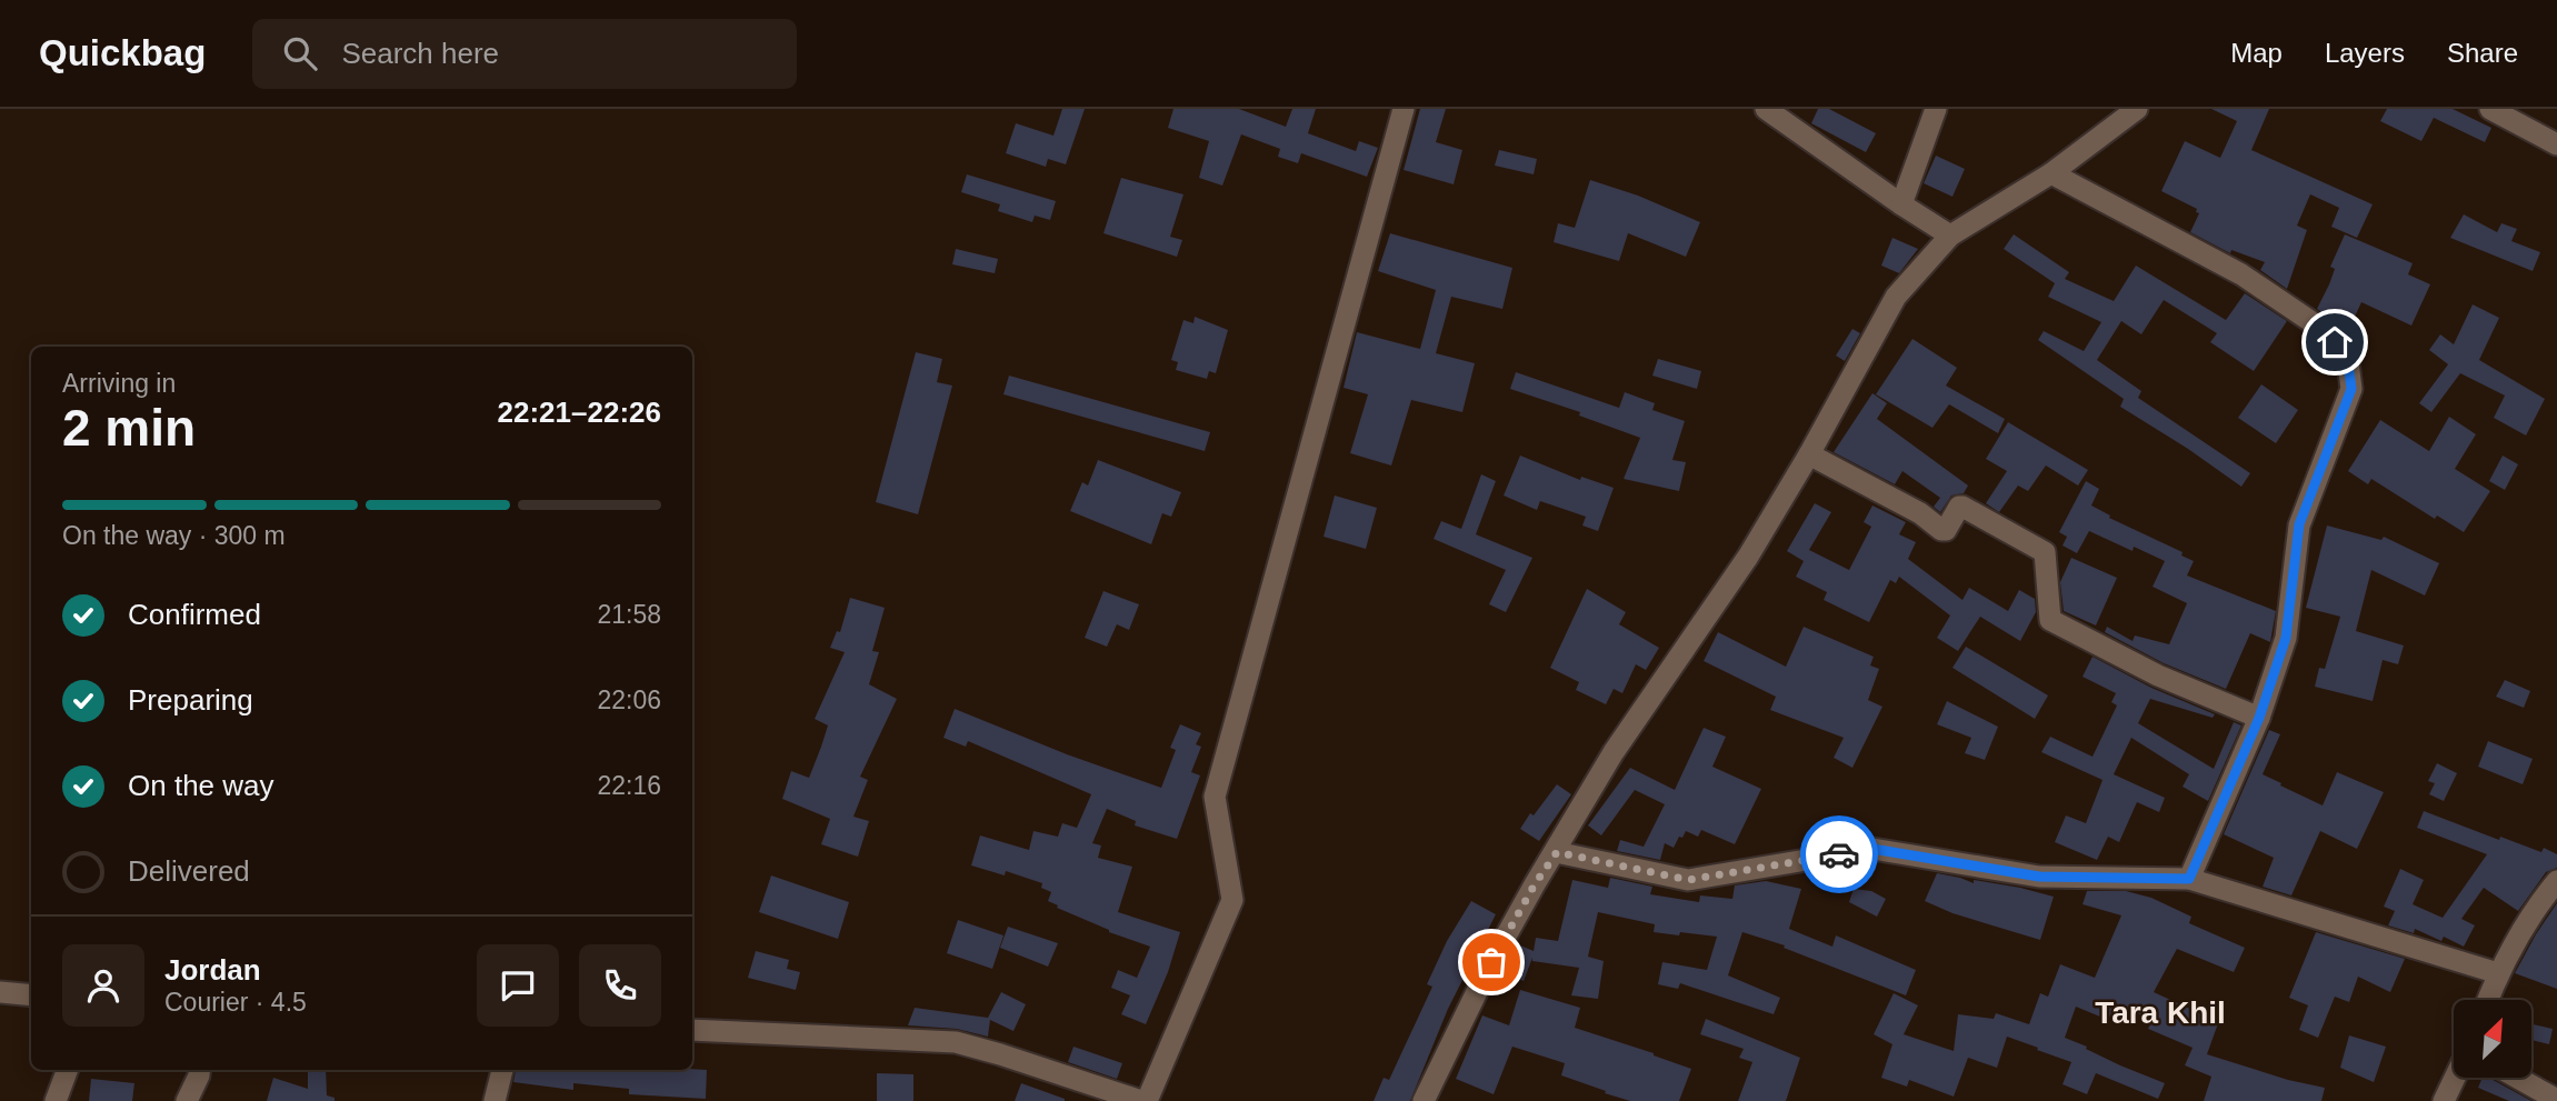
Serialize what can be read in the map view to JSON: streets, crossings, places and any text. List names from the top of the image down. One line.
{"districts":["Tara Khil"],"north":"top right","page":{"header":"Quickbag","search":"Search here","nav":["Map","Layers","Share"],"heading":["2 min","Arriving in","22:21–22:26"],"panel":["Jordan","Courier · 4.5"],"bar":"On the way · 300 m","list":[["Confirmed","21:58"],["Preparing","22:06"],["On the way","22:16"],"Delivered"]}}
